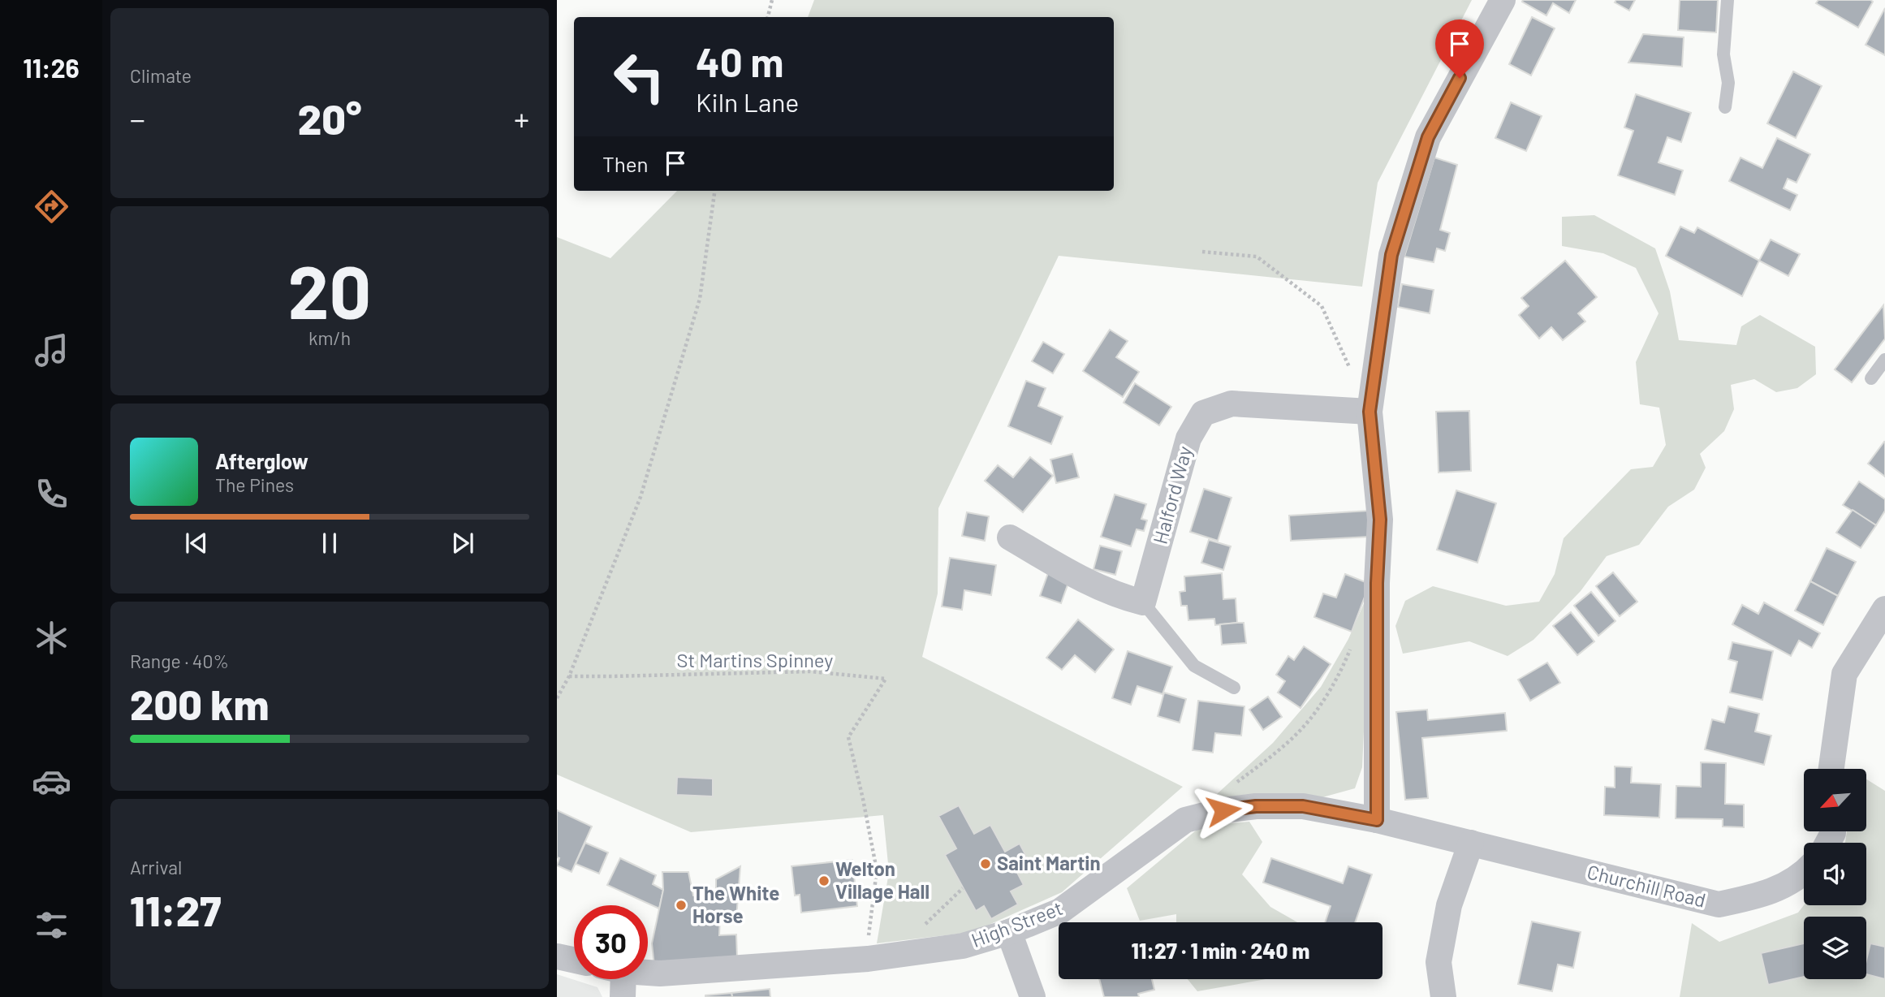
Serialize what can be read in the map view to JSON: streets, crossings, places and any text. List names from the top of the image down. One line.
{"streets":{"street":["Halford Way","Churchill Road","High Street"],"path":["St Martins Spinney"]},"crossings":[["St Martins Spinney","High Street"],["Churchill Road","High Street"]],"places":["Saint Martin","Welton Village Hall","The White Horse"],"north":"bottom left","page":{"tabs":"11:26","tile":["Climate",["20","km/h"],["Range · 40%","200 km"],["Arrival","11:27"]],"turn":["40 m","Kiln Lane"],"heat":["−","20°","+"],"then":"Then","song":["Afterglow","The Pines"],"limit":"30","trip":"11:27 · 1 min · 240 m"}}
